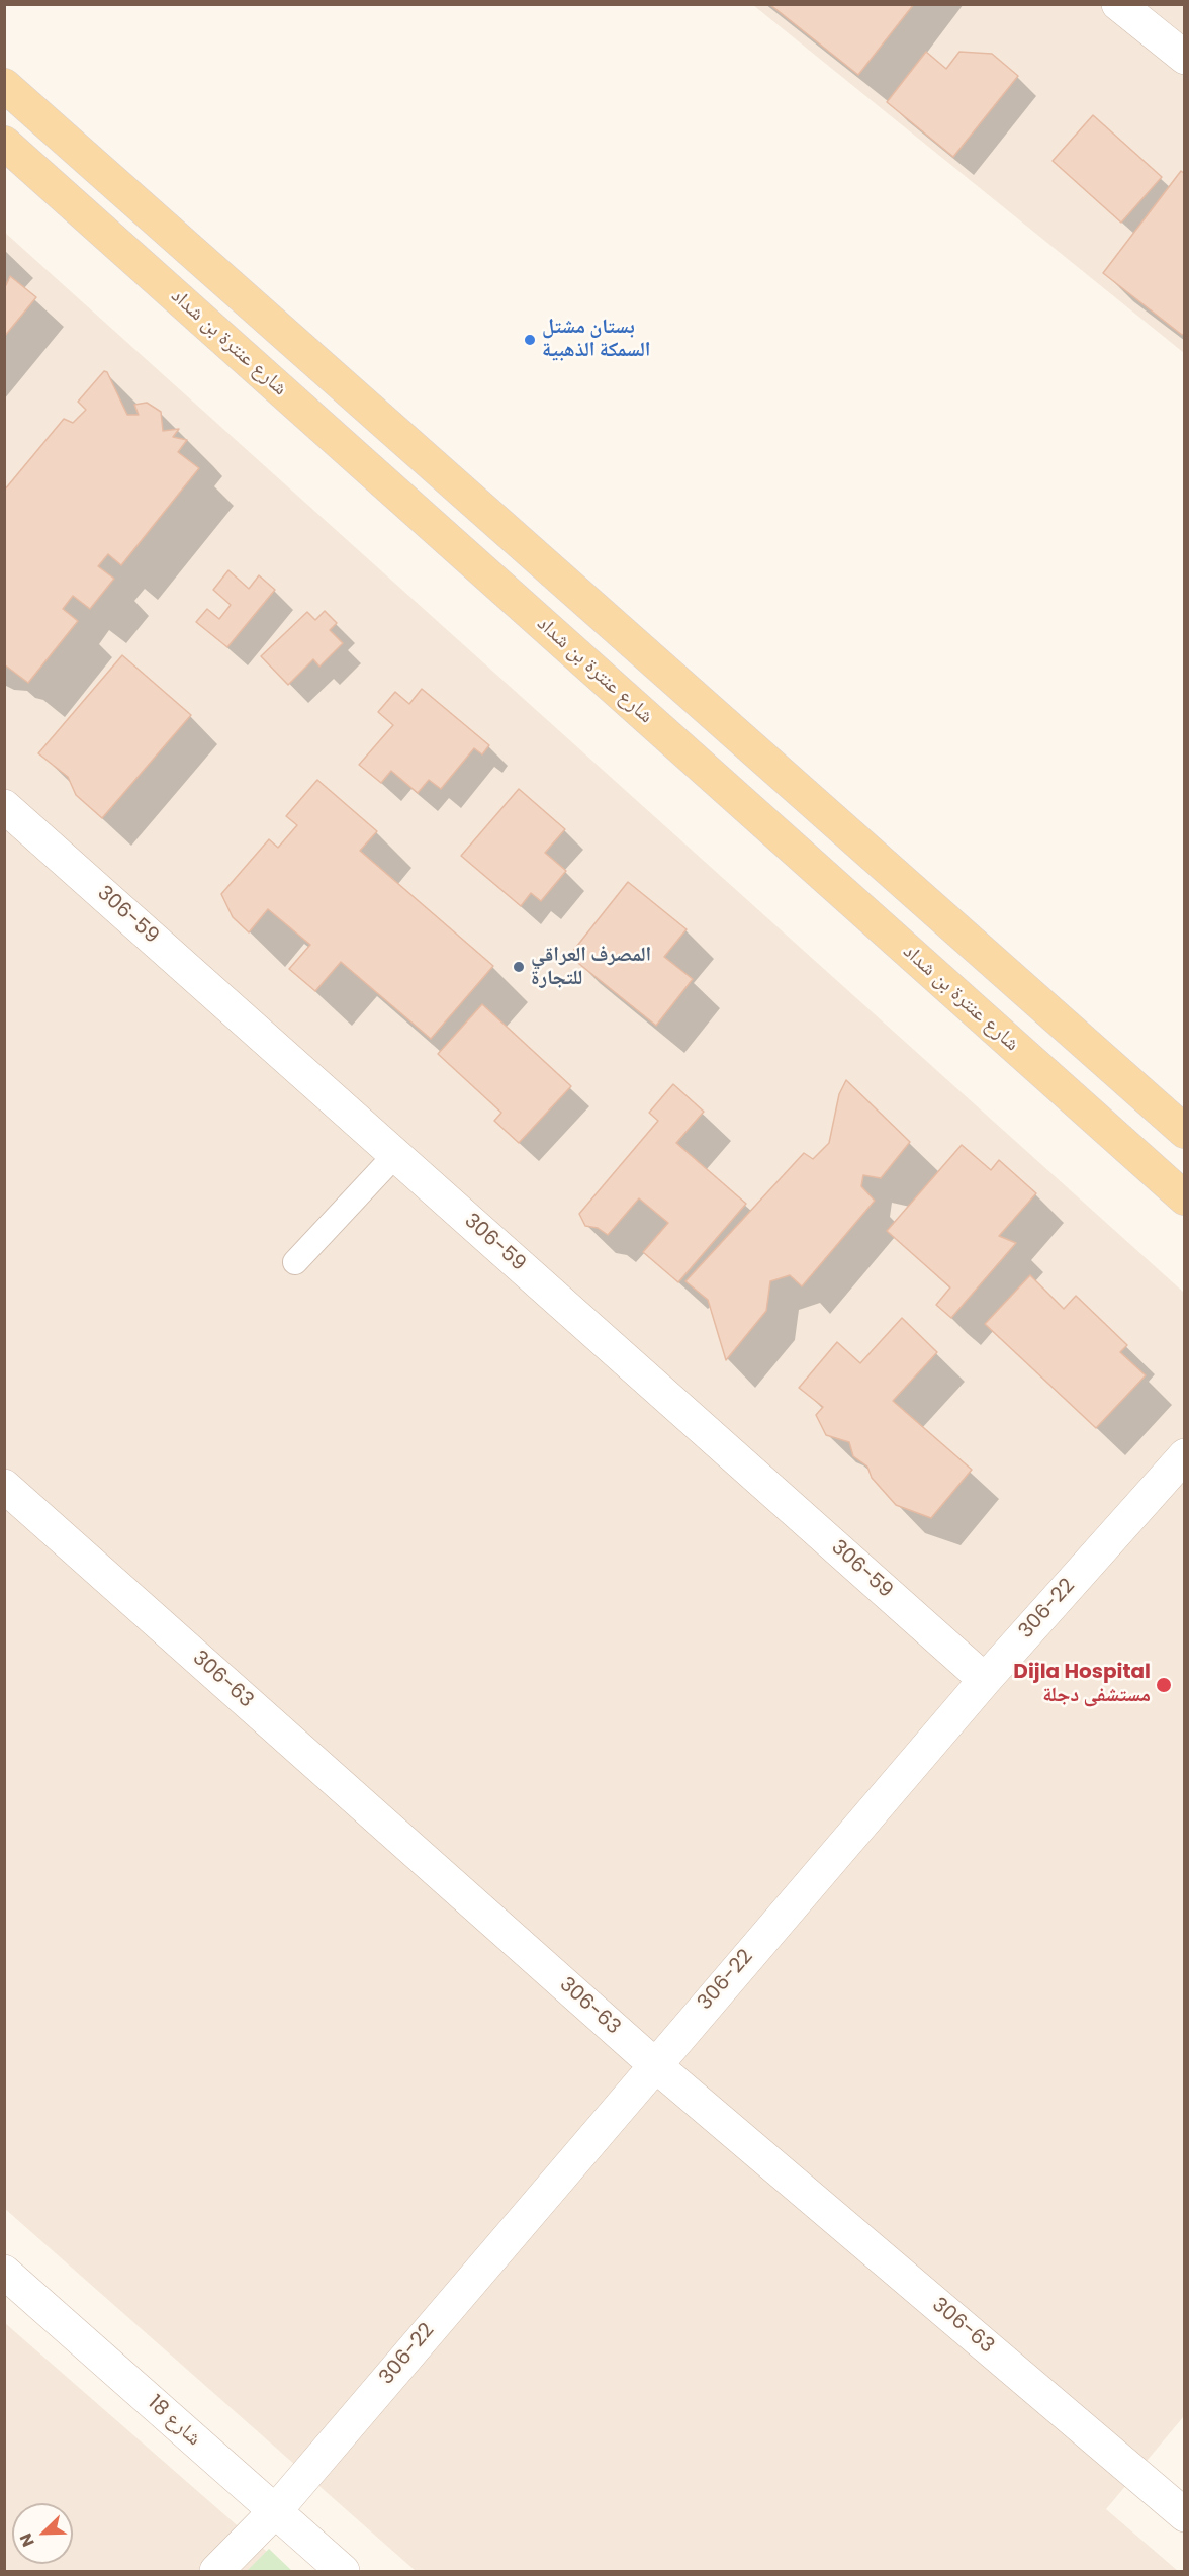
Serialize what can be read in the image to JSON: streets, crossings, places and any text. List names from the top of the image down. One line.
{"streets":{"main road":["شارع عنترة بن شداد"],"street":["306-59","306-22","306-63","شارع 18"]},"crossings":[["306-59","306-22"],["306-22","306-63"],["306-22","شارع 18"]],"places":["بستان مشتل السمكة الذهبية","المصرف العراقي للتجارة","Dijla Hospital مستشفى دجلة"],"north":"bottom left"}
